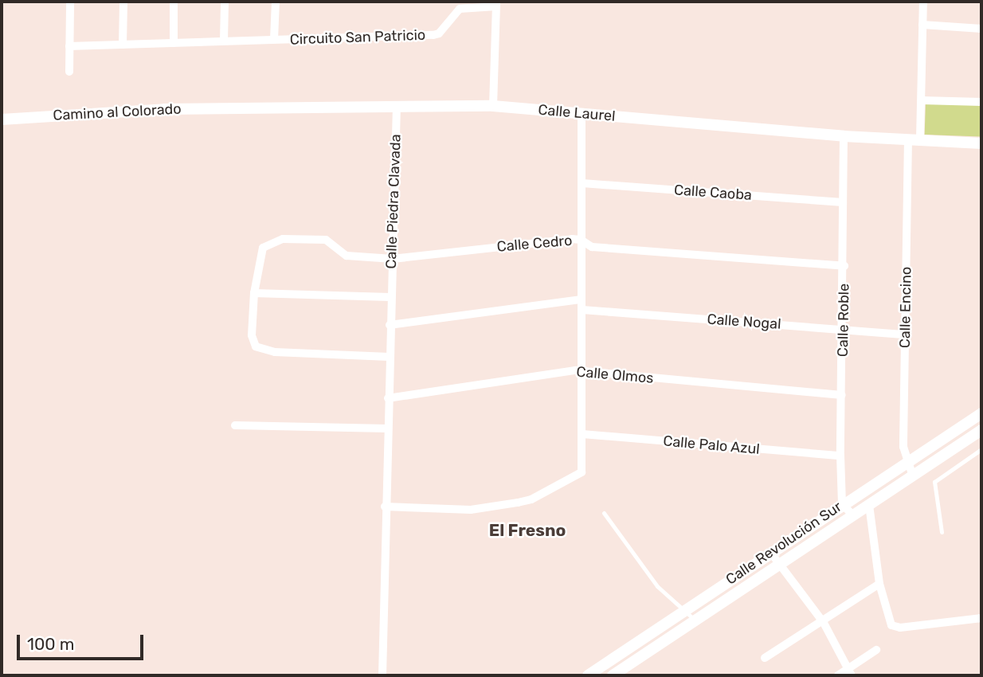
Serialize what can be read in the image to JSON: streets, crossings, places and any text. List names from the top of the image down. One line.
{"streets":{"street":["Circuito San Patricio","Camino al Colorado","Calle Laurel","Calle Caoba","Calle Piedra Clavada","Calle Cedro","Calle Encino","Calle Roble","Calle Nogal","Calle Olmos","Calle Palo Azul","Calle Revolución Sur"]},"crossings":[["Camino al Colorado","Calle Laurel"],["Calle Laurel","Calle Piedra Clavada"],["Calle Laurel","Calle Encino"],["Calle Laurel","Calle Roble"],["Calle Caoba","Calle Roble"],["Calle Piedra Clavada","Calle Cedro"],["Calle Piedra Clavada","Calle Olmos"],["Calle Cedro","Calle Roble"],["Calle Encino","Calle Nogal"],["Calle Encino","Calle Revolución Sur"],["Calle Roble","Calle Nogal"],["Calle Roble","Calle Olmos"],["Calle Roble","Calle Palo Azul"],["Calle Roble","Calle Revolución Sur"]],"districts":["El Fresno"],"scale_bar":"100 m"}
